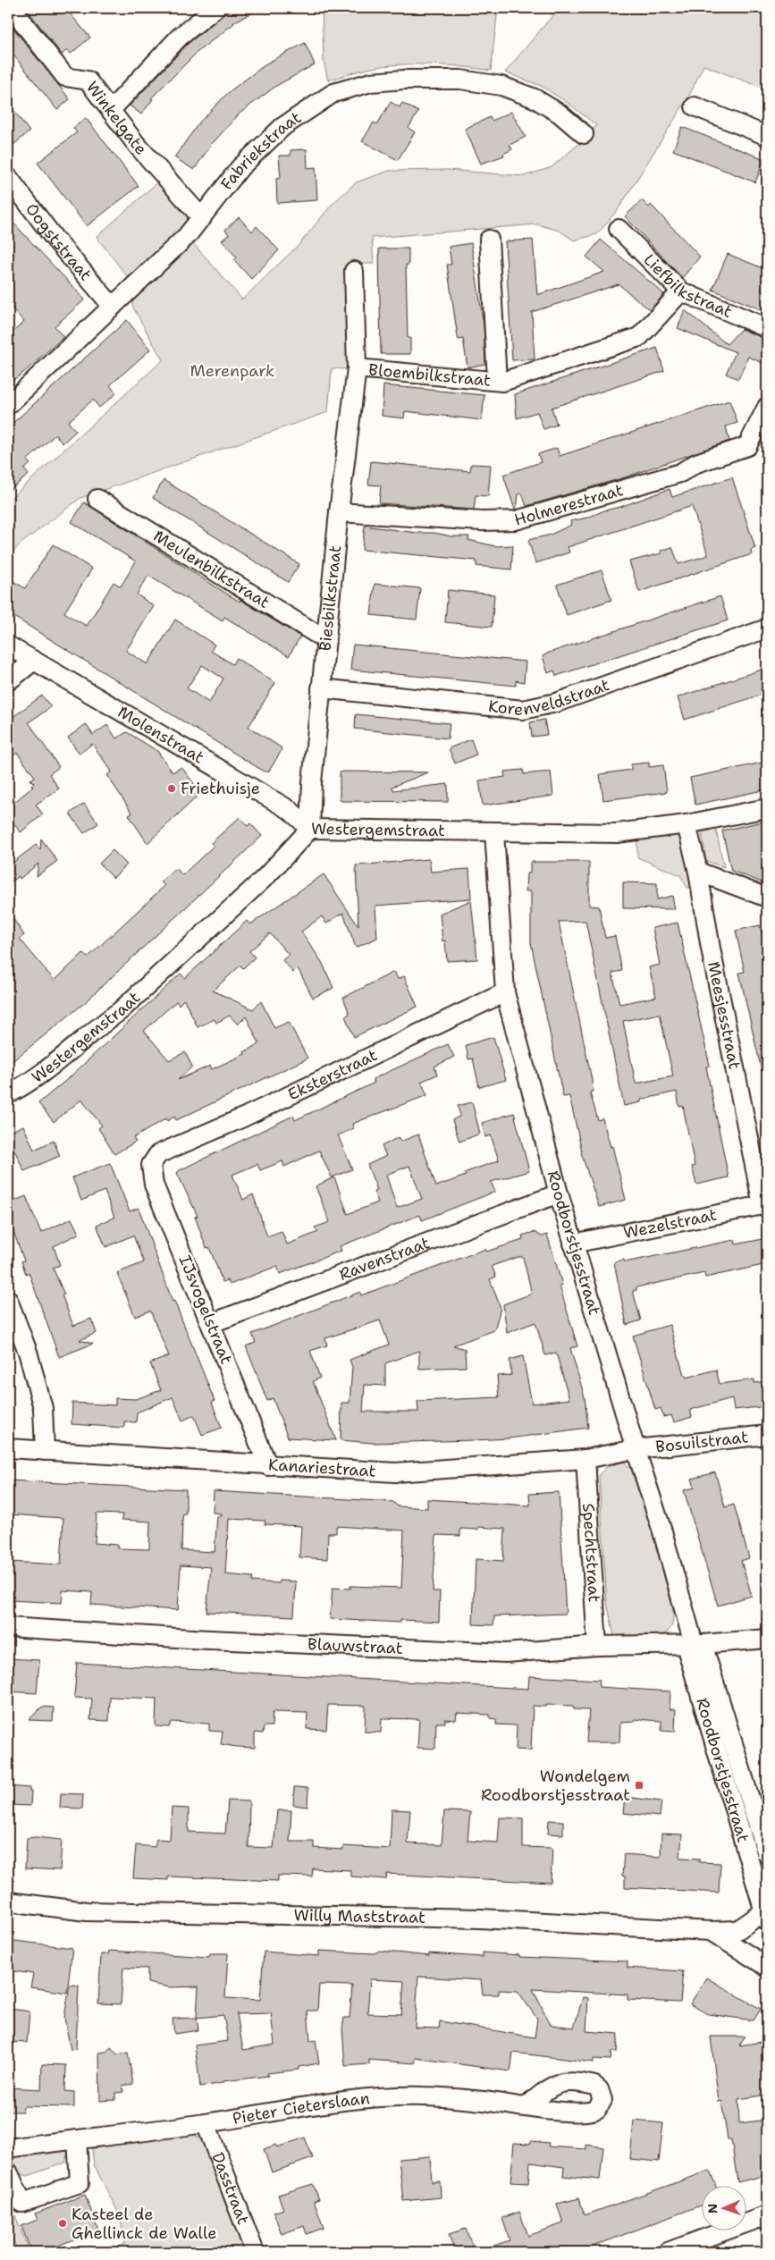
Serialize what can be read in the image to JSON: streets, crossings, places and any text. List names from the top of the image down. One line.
{"streets":{"street":["Winkelgate","Fabriekstraat","Oogststraat","Liefbilkstraat","Bloembilkstraat","Holmerestraat","Meulenbilkstraat","Biesbilkstraat","Korenveldstraat","Molenstraat","Westergemstraat","Meesjesstraat","Eksterstraat","Wezelstraat","Roodborstjesstraat","Ravenstraat","IJsvogelstraat","Bosuilstraat","Kanariestraat","Spechtstraat","Blauwstraat","Willy Maststraat","Pieter Cieterslaan","Dasstraat"]},"crossings":[["Winkelgate","Fabriekstraat"],["Fabriekstraat","Oogststraat"],["Liefbilkstraat","Bloembilkstraat"],["Bloembilkstraat","Biesbilkstraat"],["Holmerestraat","Biesbilkstraat"],["Meulenbilkstraat","Biesbilkstraat"],["Biesbilkstraat","Korenveldstraat"],["Biesbilkstraat","Molenstraat"],["Biesbilkstraat","Westergemstraat"],["Molenstraat","Westergemstraat"],["Westergemstraat","Meesjesstraat"],["Westergemstraat","Roodborstjesstraat"],["Meesjesstraat","Wezelstraat"],["Eksterstraat","Roodborstjesstraat"],["Eksterstraat","IJsvogelstraat"],["Wezelstraat","Roodborstjesstraat"],["Roodborstjesstraat","Ravenstraat"],["Roodborstjesstraat","Bosuilstraat"],["Roodborstjesstraat","Kanariestraat"],["Roodborstjesstraat","Blauwstraat"],["Roodborstjesstraat","Willy Maststraat"],["Ravenstraat","IJsvogelstraat"],["IJsvogelstraat","Kanariestraat"],["Bosuilstraat","Kanariestraat"],["Kanariestraat","Spechtstraat"],["Spechtstraat","Blauwstraat"],["Pieter Cieterslaan","Dasstraat"]],"parks":["Merenpark"],"places":{"other":["Friethuisje","Kasteel de Ghellinck de Walle"],"transit":["Wondelgem Roodborstjesstraat"]},"north":"left"}
